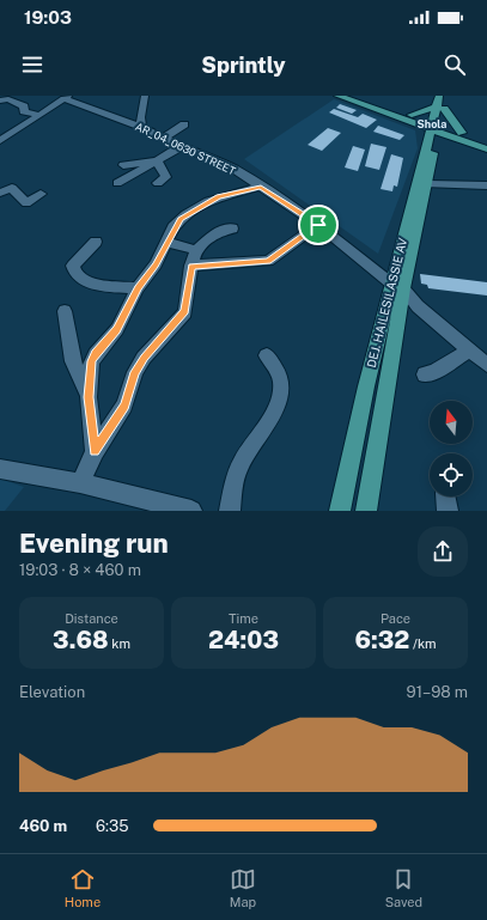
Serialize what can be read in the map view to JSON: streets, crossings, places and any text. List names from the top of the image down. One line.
{"streets":{"main road":["DEJ. HAILESILASSIE AV"],"street":["AR_04_0630 STREET"]},"crossings":[["AR_04_0630 STREET","DEJ. HAILESILASSIE AV"]],"districts":["Shola"],"north":"top","page":{"status":"19:03","header":"Sprintly","heading":["Evening run","19:03 · 8 × 460 m"],"stats":[["Distance","3.68 km"],["Time","24:03"],["Pace","6:32 /km"]],"chart":["Elevation","91–98 m"],"list":[{"name":"460 m","note":"6:35"}],"tabs":["Home","Map","Saved"]}}
